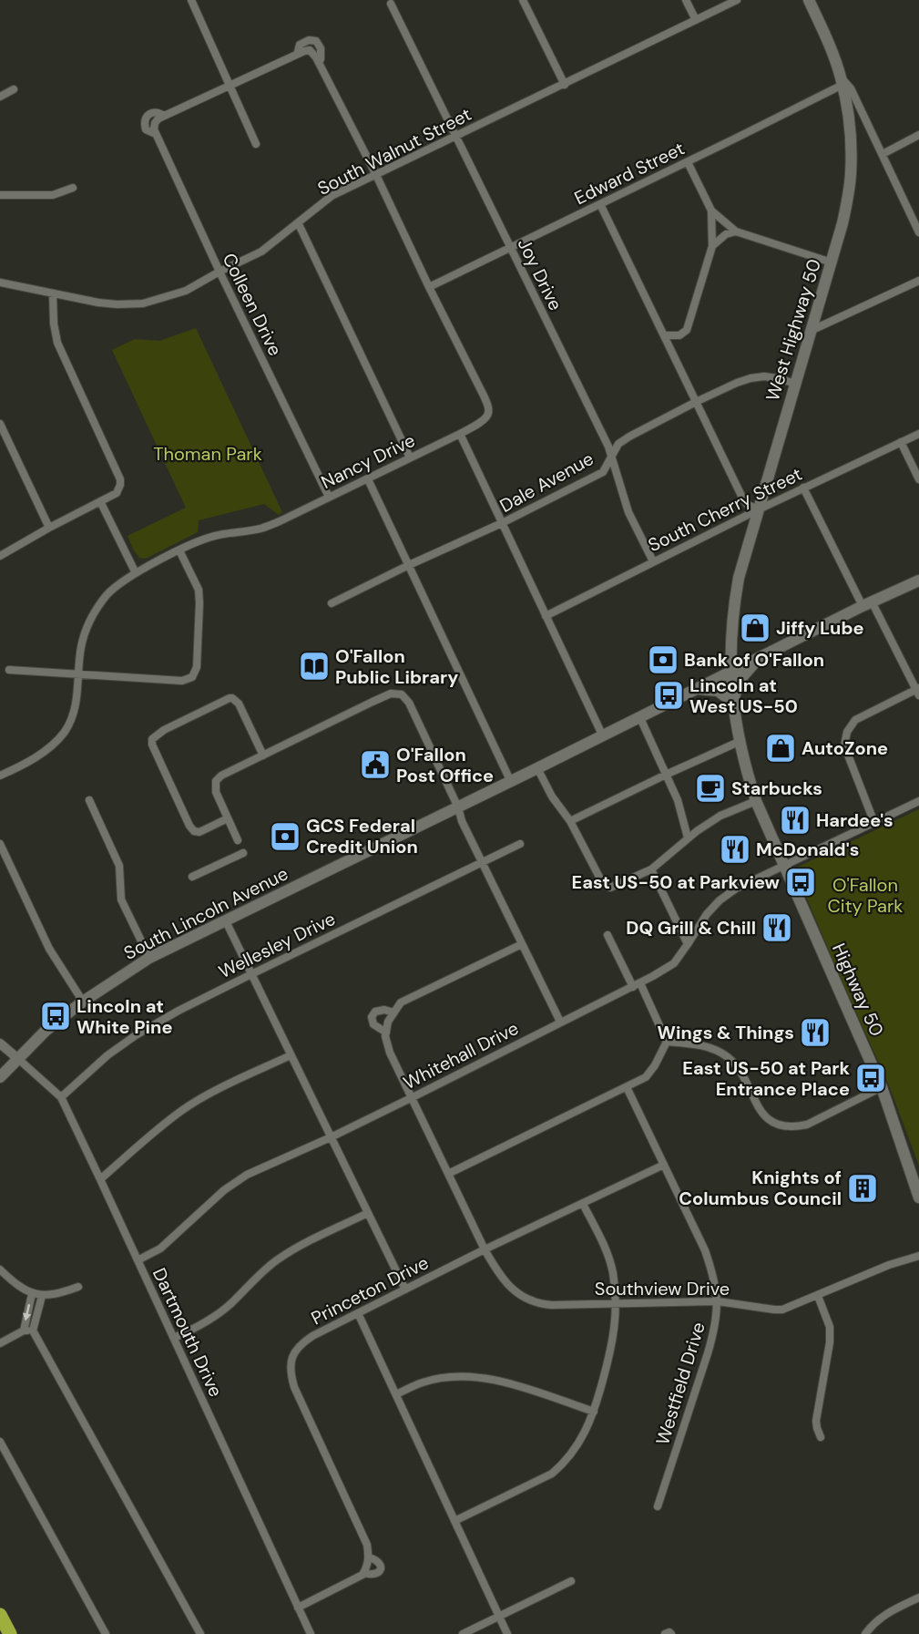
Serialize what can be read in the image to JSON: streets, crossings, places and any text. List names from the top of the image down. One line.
{"streets":{"main road":["West Highway 50","South Lincoln Avenue","Highway 50"],"street":["South Walnut Street","Edward Street","Joy Drive","Colleen Drive","Nancy Drive","Dale Avenue","South Cherry Street","Wellesley Drive","Whitehall Drive","Southview Drive","Princeton Drive","Dartmouth Drive","Westfield Drive"]},"crossings":[["South Walnut Street","Joy Drive"],["South Walnut Street","Colleen Drive"],["South Walnut Street","Nancy Drive"],["Edward Street","Joy Drive"],["Edward Street","West Highway 50"],["Edward Street","Nancy Drive"],["Joy Drive","Dale Avenue"],["Joy Drive","South Cherry Street"],["Colleen Drive","Nancy Drive"],["West Highway 50","Dale Avenue"],["West Highway 50","South Cherry Street"],["West Highway 50","South Lincoln Avenue"],["West Highway 50","Highway 50"],["South Lincoln Avenue","Highway 50"],["South Lincoln Avenue","Dartmouth Drive"],["Wellesley Drive","Dartmouth Drive"],["Highway 50","Whitehall Drive"],["Whitehall Drive","Southview Drive"],["Whitehall Drive","Dartmouth Drive"],["Southview Drive","Princeton Drive"],["Southview Drive","Westfield Drive"],["Princeton Drive","Dartmouth Drive"],["Princeton Drive","Westfield Drive"]],"parks":["Thoman Park","O'Fallon City Park"],"places":{"shop":["Jiffy Lube","AutoZone"],"bank":["Bank of O'Fallon","GCS Federal Credit Union"],"library":["O'Fallon Public Library"],"bus stop":["Lincoln at West US-50","East US-50 at Parkview","Lincoln at White Pine","East US-50 at Park Entrance Place"],"public building":["O'Fallon Post Office"],"cafe":["Starbucks"],"restaurant":["Hardee's","McDonald's","DQ Grill & Chill","Wings & Things"],"building":["Knights of Columbus Council"]}}
